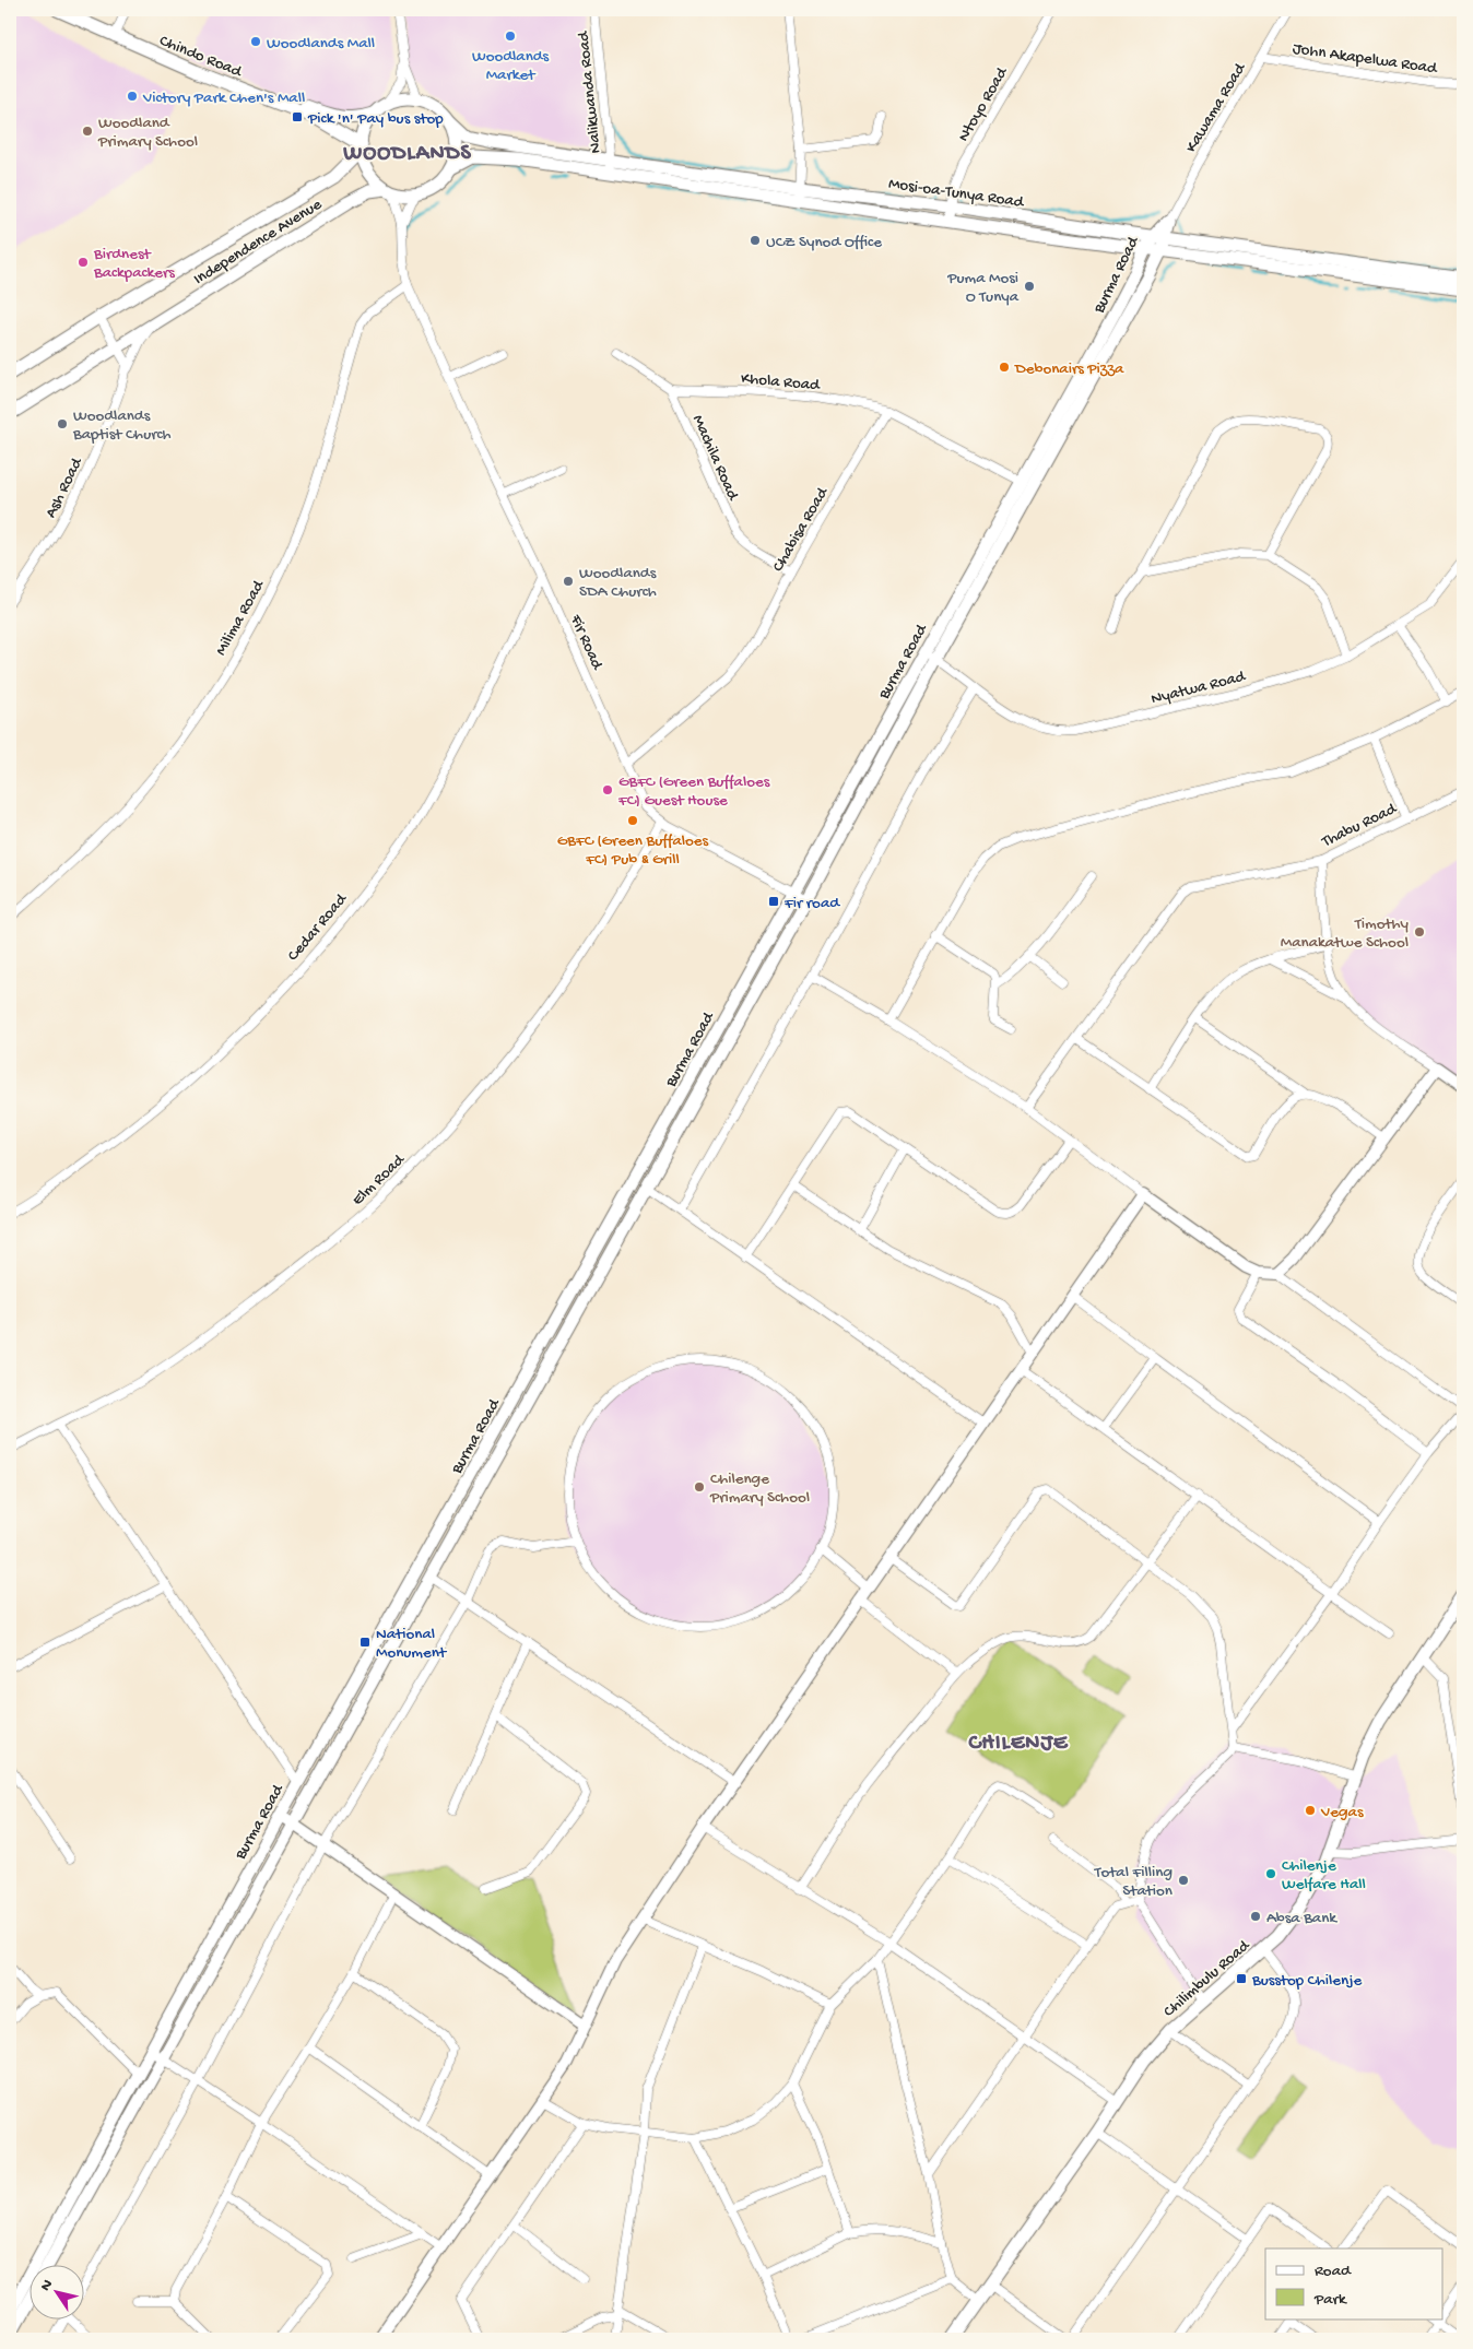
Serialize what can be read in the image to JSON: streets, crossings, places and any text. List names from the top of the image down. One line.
{"streets":{"main road":["Chindo Road","Mosi-oa-Tunya Road","Independence Avenue","Burma Road","Chilimbulu Road"],"street":["John Akapelwa Road","Nalikwanda Road","Ntoyo Road","Kawama Road","Khola Road","Machila Road","Ash Road","Chabisa Road","Milima Road","Fir Road","Nyatwa Road","Thabu Road","Cedar Road","Elm Road"]},"crossings":[["Chindo Road","Mosi-oa-Tunya Road"],["Chindo Road","Independence Avenue"],["Chindo Road","Fir Road"],["John Akapelwa Road","Kawama Road"],["Nalikwanda Road","Mosi-oa-Tunya Road"],["Ntoyo Road","Mosi-oa-Tunya Road"],["Kawama Road","Burma Road"],["Mosi-oa-Tunya Road","Independence Avenue"],["Mosi-oa-Tunya Road","Burma Road"],["Mosi-oa-Tunya Road","Fir Road"],["Independence Avenue","Ash Road"],["Independence Avenue","Fir Road"],["Burma Road","Fir Road"],["Burma Road","Nyatwa Road"],["Khola Road","Machila Road"],["Khola Road","Chabisa Road"],["Machila Road","Chabisa Road"],["Chabisa Road","Fir Road"],["Milima Road","Fir Road"],["Fir Road","Cedar Road"],["Fir Road","Elm Road"]],"districts":["WOODLANDS","CHILENJE"],"places":{"other":["Woodlands Market","Woodlands Mall","Victory Park Chen's Mall","Woodland Primary School","UCZ Synod Office","Birdnest Backpackers","Puma Mosi O Tunya","Debonairs Pizza","Woodlands Baptist Church","Woodlands SDA Church","GBFC (Green Buffaloes FC) Guest House","GBFC (Green Buffaloes FC) Pub & Grill","Timothy Manakatwe School","Chilenge Primary School","Vegas","Chilenje Welfare Hall","Total Filling Station","Absa Bank"],"transit":["Pick 'n' Pay bus stop","Fir road","National Monument","Busstop Chilenje"]},"legend":["Road","Park"],"north":"top left"}
